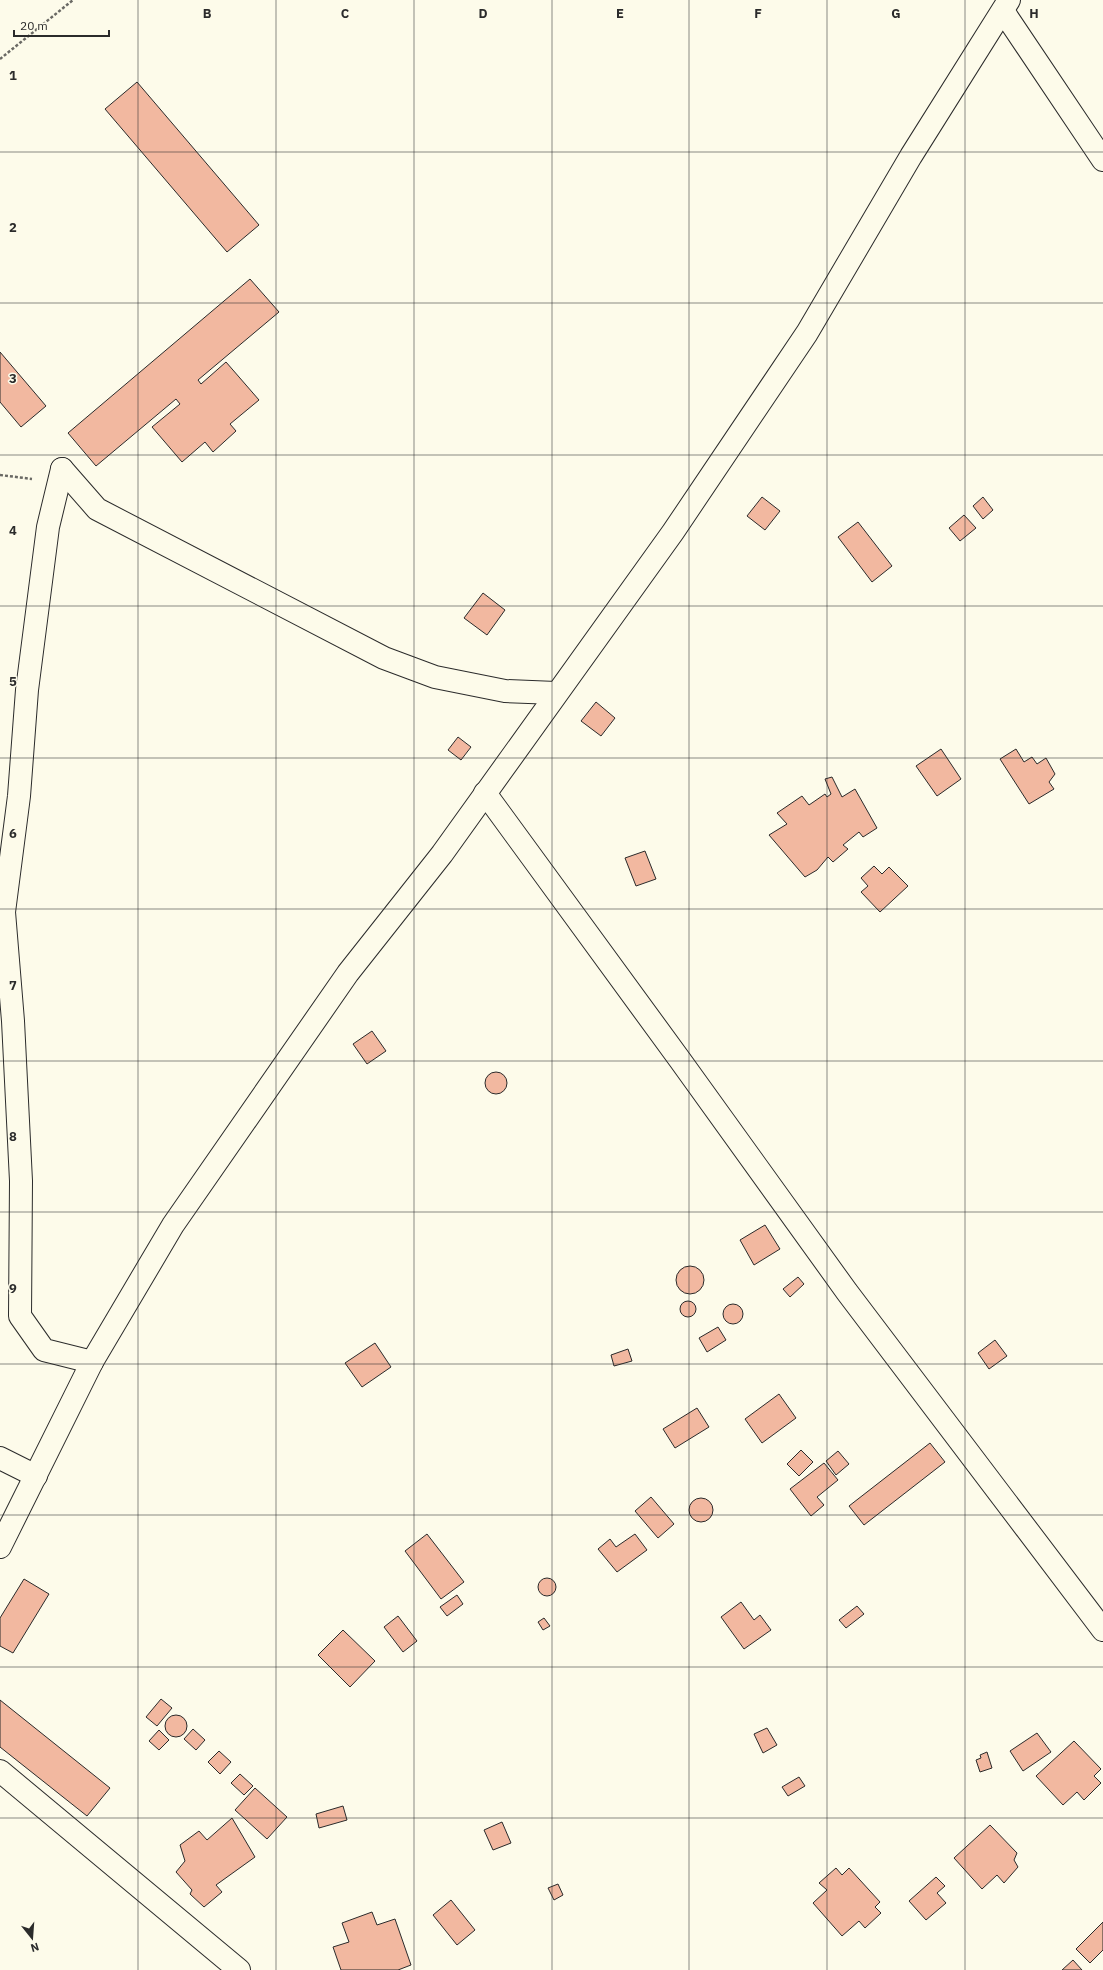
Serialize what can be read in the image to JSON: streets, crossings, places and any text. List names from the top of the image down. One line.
{"scale_bar":"20 m","north":"bottom","grid":{"columns":["B","C","D","E","F","G","H"],"rows":["1","2","3","4","5","6","7","8","9"]}}
